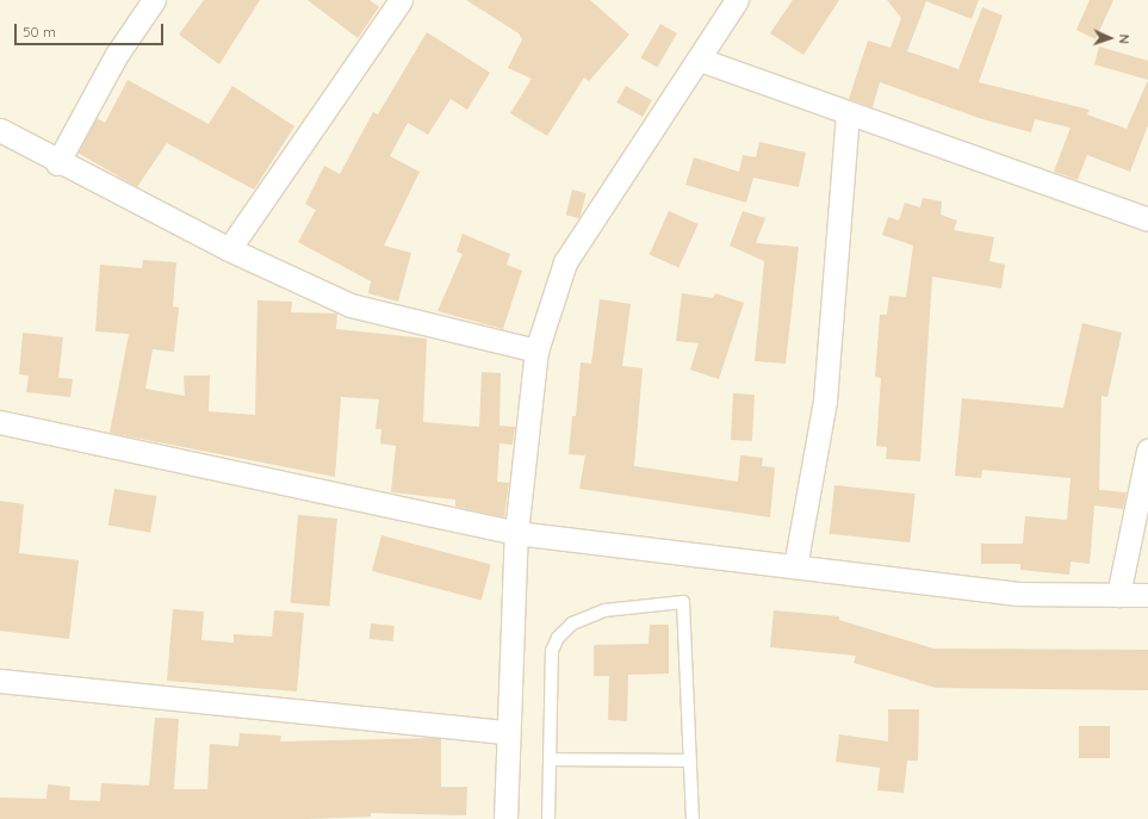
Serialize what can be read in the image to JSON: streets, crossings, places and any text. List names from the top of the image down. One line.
{"scale_bar":"50 m","north":"right"}
